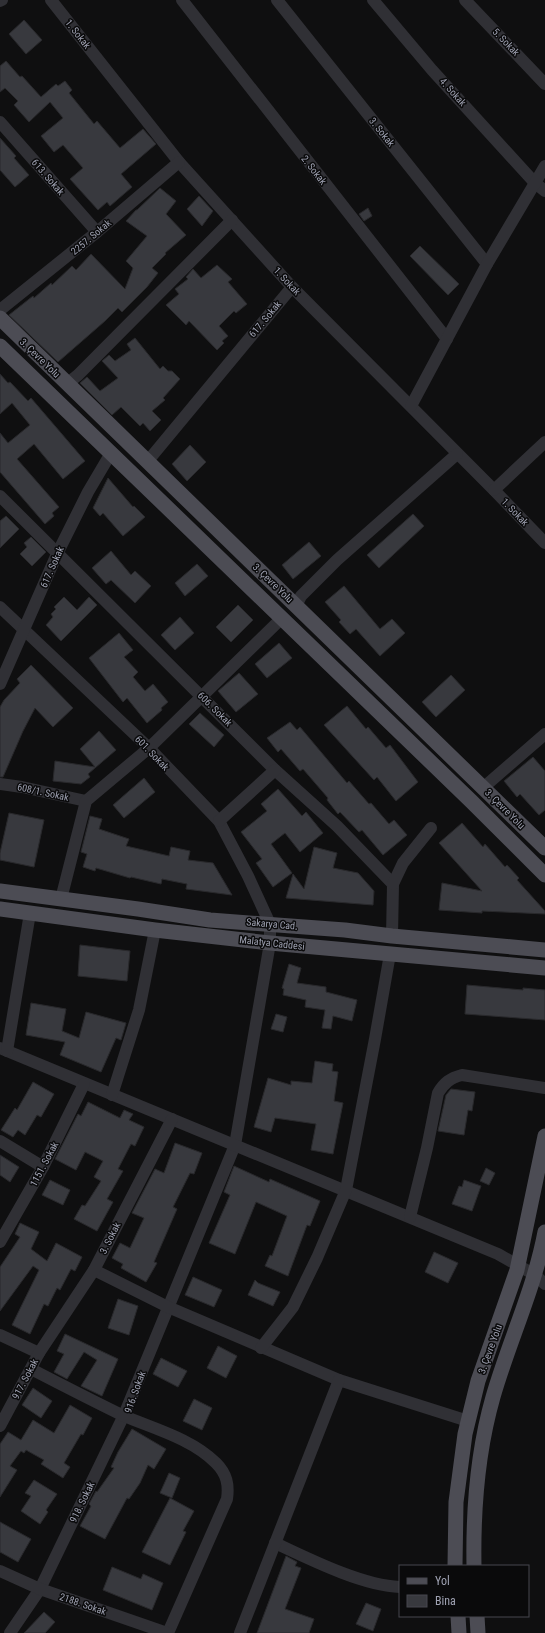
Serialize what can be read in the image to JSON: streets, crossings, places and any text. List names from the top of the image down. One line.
{"streets":{"main road":["3. Çevre Yolu","Sakarya Cad.","Malatya Caddesi"],"street":["1. Sokak","5. Sokak","4. Sokak","3. Sokak","2. Sokak","613. Sokak","2257. Sokak","617. Sokak","606. Sokak","601. Sokak","608/1. Sokak","1151. Sokak","917. Sokak","916. Sokak","918. Sokak","2188. Sokak"]},"crossings":[["1. Sokak","2257. Sokak"],["1. Sokak","617. Sokak"],["3. Sokak","917. Sokak"],["613. Sokak","2257. Sokak"],["617. Sokak","3. Çevre Yolu"],["617. Sokak","606. Sokak"],["617. Sokak","601. Sokak"],["601. Sokak","Sakarya Cad."],["601. Sokak","916. Sokak"],["Sakarya Cad.","916. Sokak"],["Malatya Caddesi","916. Sokak"],["916. Sokak","918. Sokak"],["916. Sokak","2188. Sokak"],["918. Sokak","2188. Sokak"]],"legend":["Yol","Bina"]}
